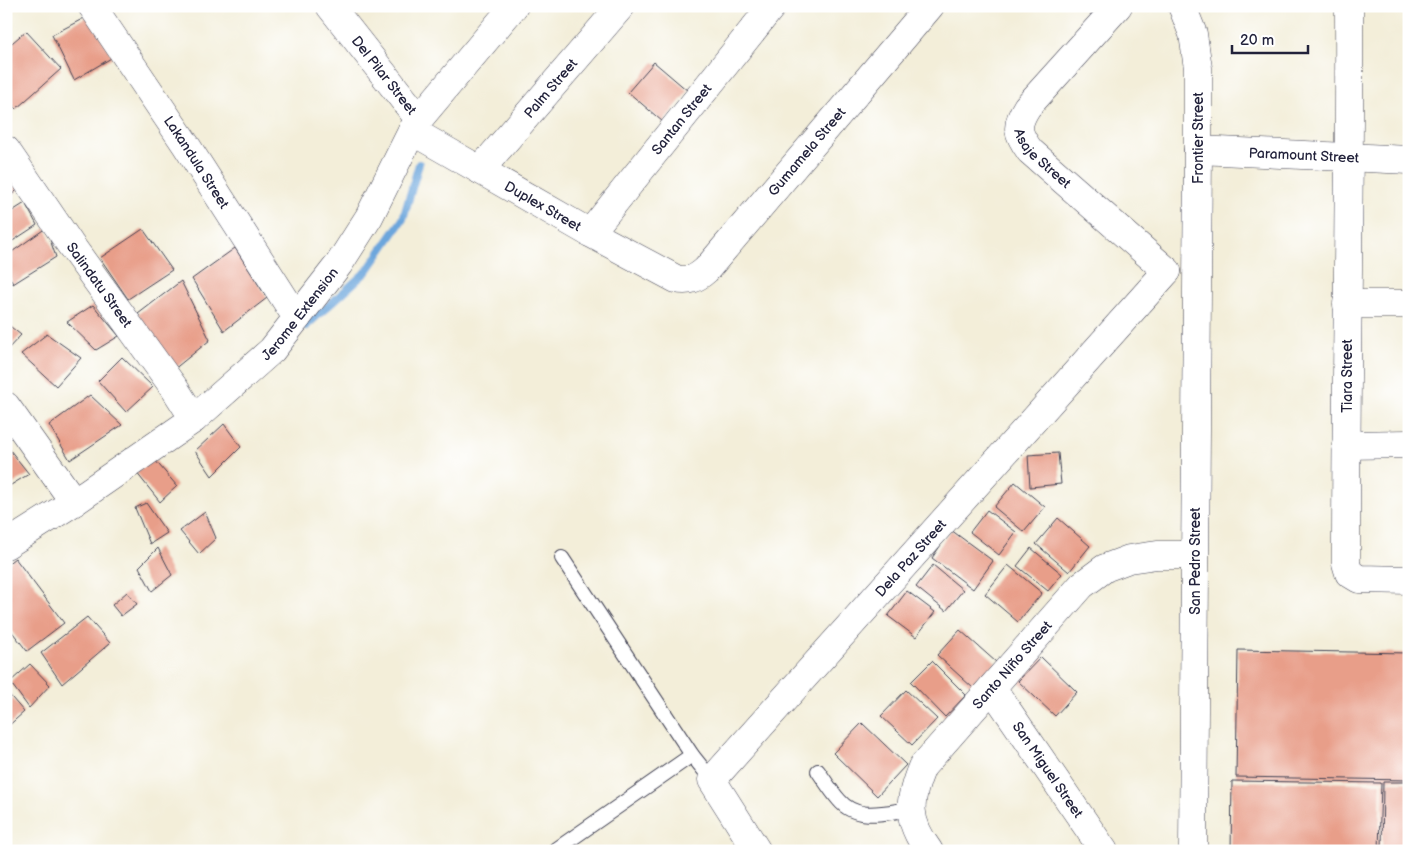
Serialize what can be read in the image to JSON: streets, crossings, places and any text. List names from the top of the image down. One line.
{"streets":{"street":["Del Pilar Street","Palm Street","Santan Street","Frontier Street","Gumamela Street","Paramount Street","Asaje Street","Lakandula Street","Duplex Street","Salindatu Street","Jerome Extension","Tiara Street","Dela Paz Street","San Pedro Street","Santo Niño Street","San Miguel Street"]},"crossings":[["Del Pilar Street","Duplex Street"],["Del Pilar Street","Jerome Extension"],["Palm Street","Duplex Street"],["Santan Street","Duplex Street"],["Frontier Street","Paramount Street"],["Frontier Street","San Pedro Street"],["Gumamela Street","Duplex Street"],["Paramount Street","Tiara Street"],["Asaje Street","Dela Paz Street"],["Lakandula Street","Jerome Extension"],["Duplex Street","Jerome Extension"],["Salindatu Street","Jerome Extension"],["San Pedro Street","Santo Niño Street"],["Santo Niño Street","San Miguel Street"]],"scale_bar":"20 m"}
